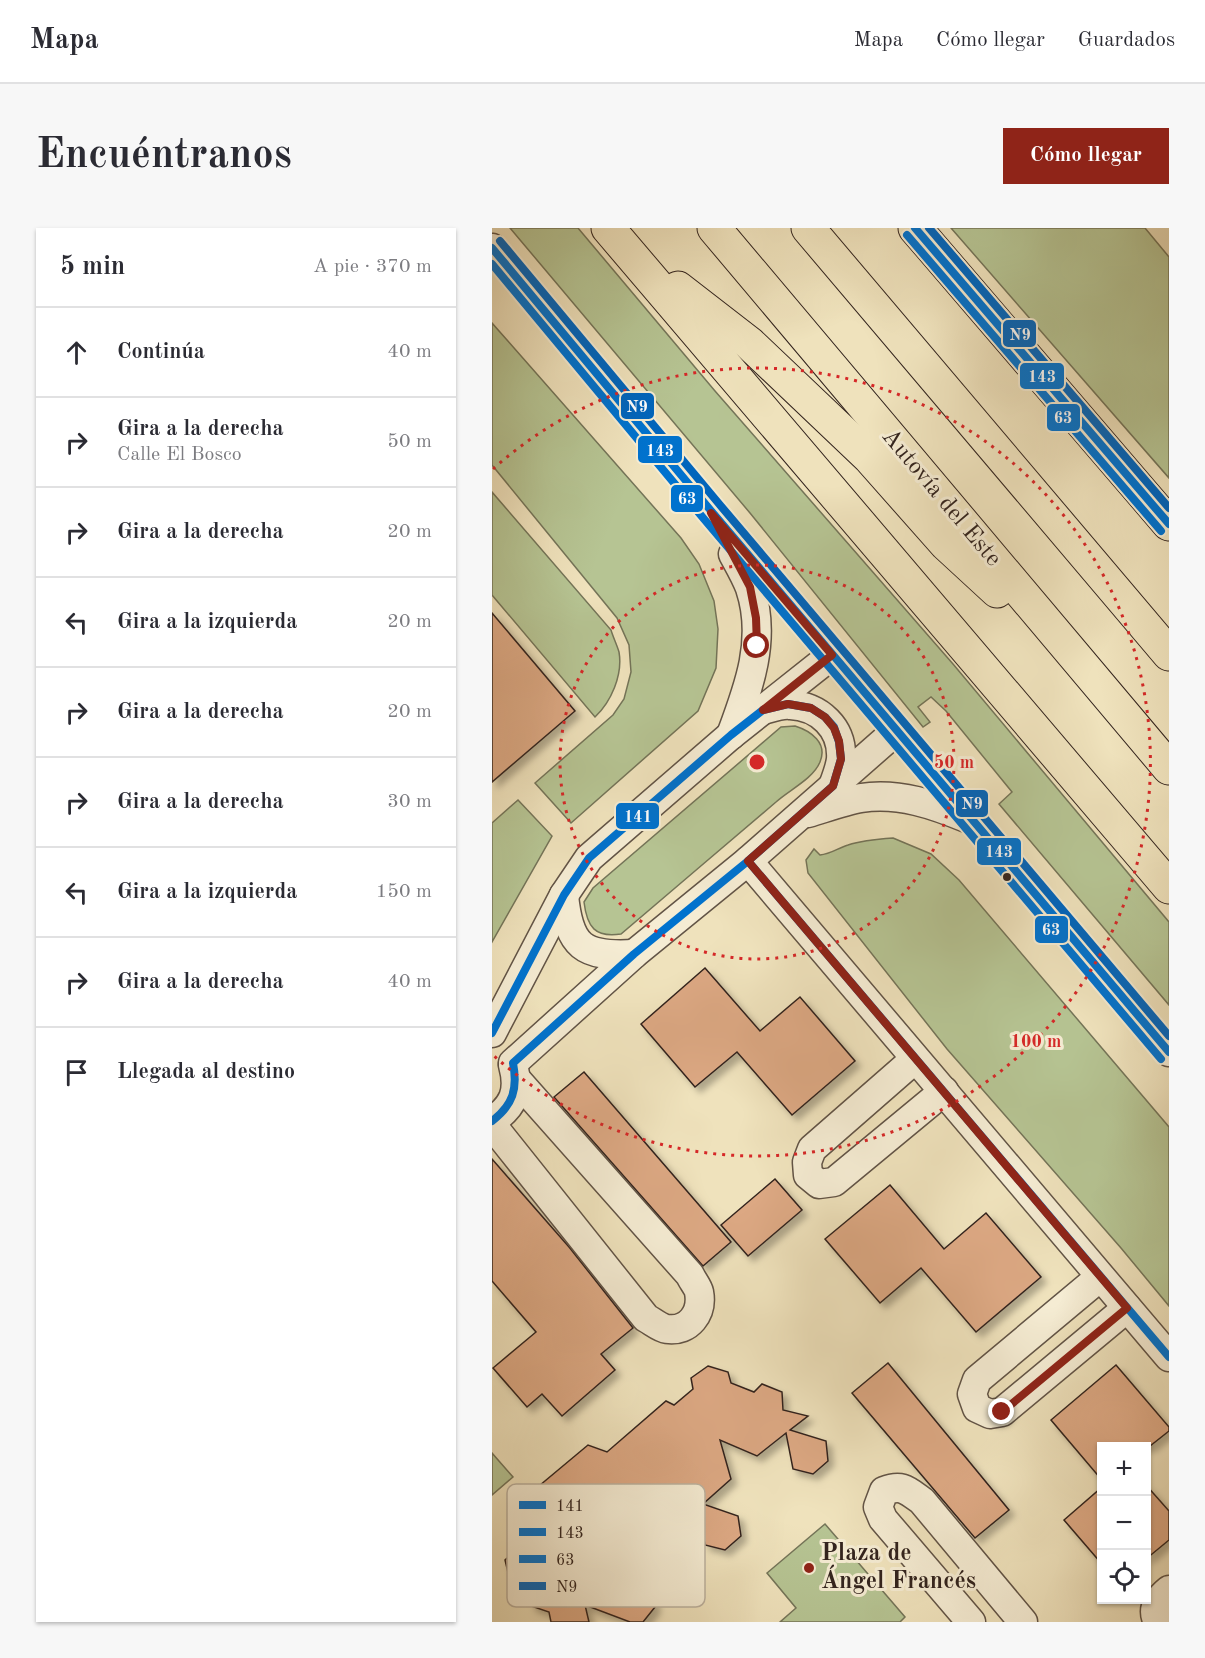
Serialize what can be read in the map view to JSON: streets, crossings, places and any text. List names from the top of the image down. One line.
{"streets":{"highway":["Autovía del Este"]},"places":["Plaza de Ángel Francés"],"lines":["transit line 143","transit line N9","transit line 63","transit line 141"],"legend":["141","143","63","N9"],"page":{"header":"Mapa","nav":["Mapa","Cómo llegar","Guardados"],"buttons":"Cómo llegar","title":"Encuéntranos","heading":["5 min","A pie · 370 m"],"list":[["Continúa","40 m"],["Gira a la derecha","Calle El Bosco","50 m"],["Gira a la derecha","20 m"],["Gira a la izquierda","20 m"],["Gira a la derecha","20 m"],["Gira a la derecha","30 m"],["Gira a la izquierda","150 m"],["Gira a la derecha","40 m"],"Llegada al destino"],"map_buttons":["+","−"]},"rings":["50 m","100 m"]}
